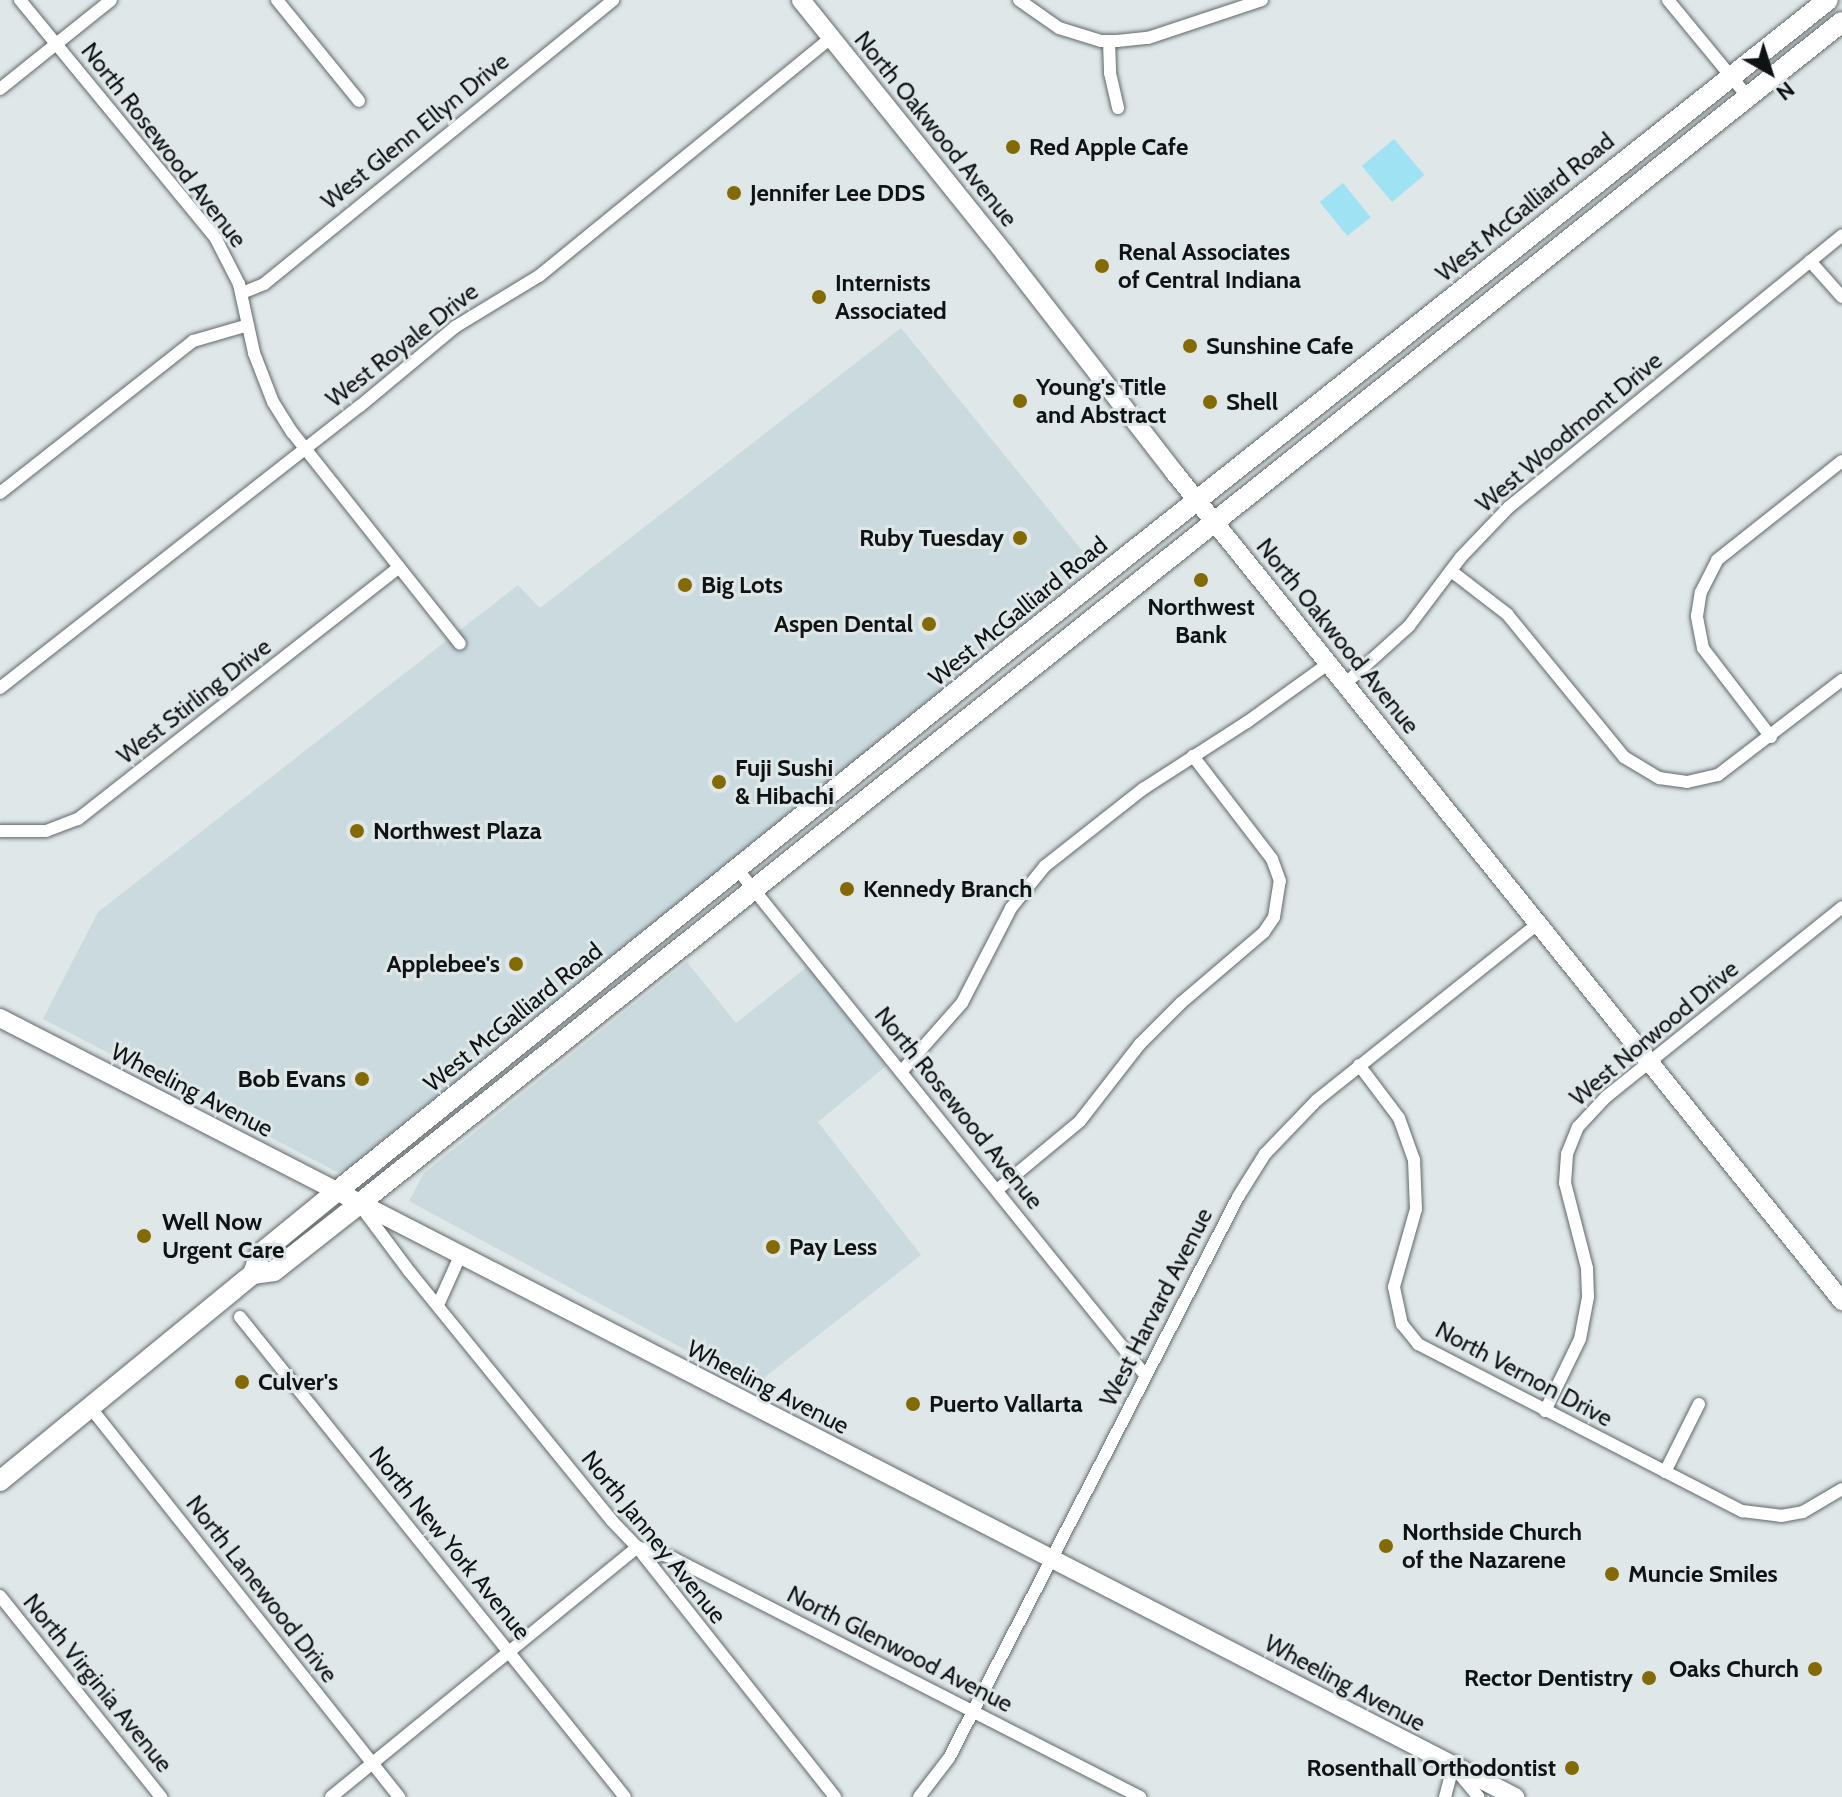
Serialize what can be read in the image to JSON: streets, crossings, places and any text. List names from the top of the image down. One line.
{"streets":{"main road":["North Oakwood Avenue","West McGalliard Road","Wheeling Avenue"],"street":["West Glenn Ellyn Drive","North Rosewood Avenue","West Royale Drive","West Woodmont Drive","West Stirling Drive","West Norwood Drive","West Harvard Avenue","North Vernon Drive","North Janney Avenue","North New York Avenue","North Lanewood Drive","North Glenwood Avenue","North Virginia Avenue"]},"crossings":[["North Oakwood Avenue","West McGalliard Road"],["North Oakwood Avenue","West Royale Drive"],["North Oakwood Avenue","West Woodmont Drive"],["North Oakwood Avenue","West Norwood Drive"],["North Oakwood Avenue","West Harvard Avenue"],["West Glenn Ellyn Drive","North Rosewood Avenue"],["North Rosewood Avenue","West McGalliard Road"],["North Rosewood Avenue","West Royale Drive"],["North Rosewood Avenue","West Stirling Drive"],["North Rosewood Avenue","West Harvard Avenue"],["West McGalliard Road","Wheeling Avenue"],["West McGalliard Road","North Janney Avenue"],["West McGalliard Road","North Lanewood Drive"],["West Norwood Drive","North Vernon Drive"],["Wheeling Avenue","West Harvard Avenue"],["Wheeling Avenue","North Janney Avenue"],["West Harvard Avenue","North Vernon Drive"],["West Harvard Avenue","North Glenwood Avenue"],["North Janney Avenue","North Glenwood Avenue"]],"places":["Red Apple Cafe","Jennifer Lee DDS","Renal Associates of Central Indiana","Internists Associated","Sunshine Cafe","Young's Title and Abstract","Shell","Ruby Tuesday","Northwest Bank","Big Lots","Aspen Dental","Fuji Sushi & Hibachi","Northwest Plaza","Kennedy Branch","Applebee's","Bob Evans","Well Now Urgent Care","Pay Less","Culver's","Puerto Vallarta","Northside Church of the Nazarene","Muncie Smiles","Oaks Church","Rector Dentistry","Rosenthall Orthodontist"],"north":"bottom right"}
